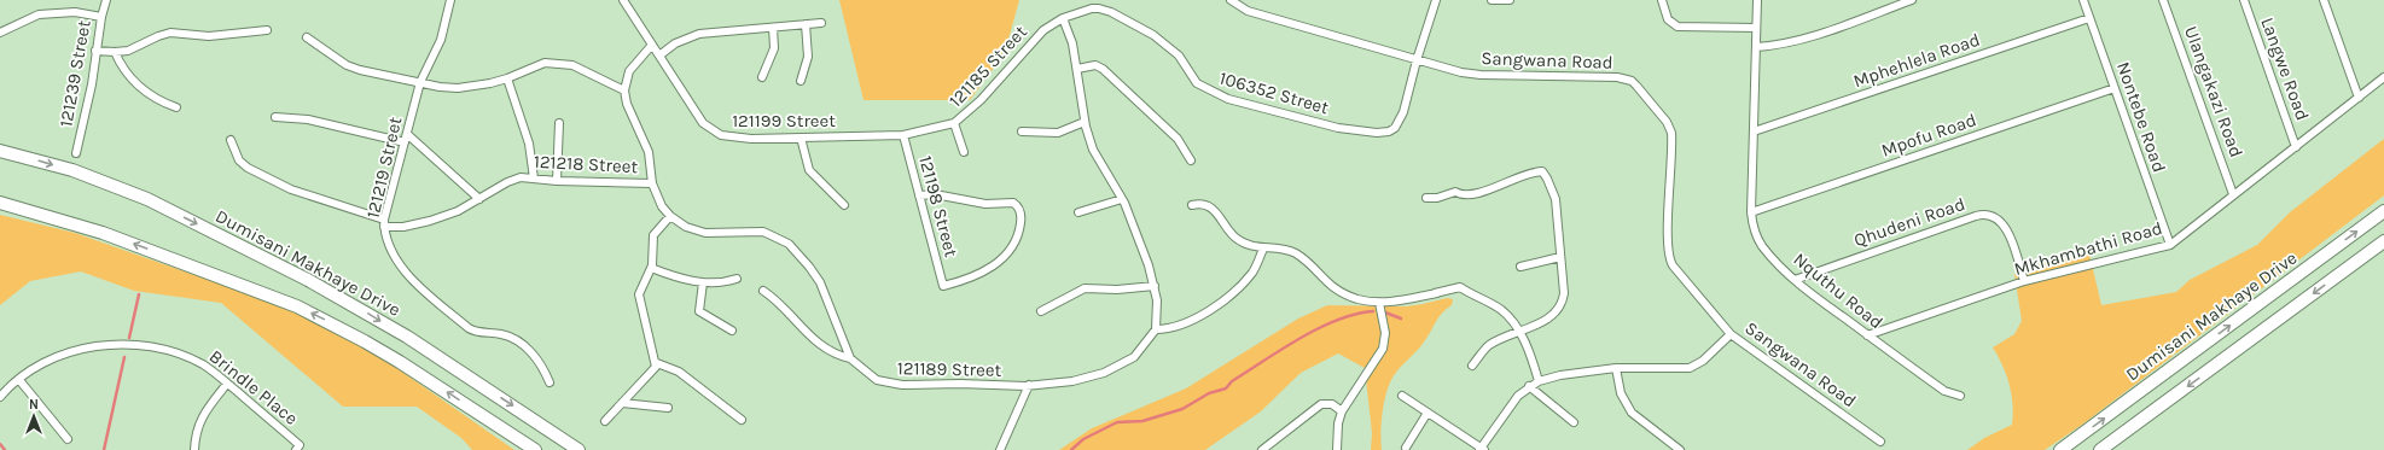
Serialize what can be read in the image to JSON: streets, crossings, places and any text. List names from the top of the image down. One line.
{"streets":{"main road":["Dumisani Makhaye Drive"],"street":["Sangwana Road","Mphehlela Road","121185 Street","Langwe Road","121239 Street","Ulangakazi Road","106352 Street","Nontebe Road","121199 Street","Mpofu Road","121218 Street","121219 Street","121198 Street","Qhudeni Road","Mkhambathi Road","Nquthu Road","121189 Street","Brindle Place"]},"crossings":[["Sangwana Road","106352 Street"],["Mphehlela Road","Nontebe Road"],["Mphehlela Road","Nquthu Road"],["121185 Street","106352 Street"],["121185 Street","121199 Street"],["Langwe Road","Mkhambathi Road"],["Ulangakazi Road","Mkhambathi Road"],["Nontebe Road","Mpofu Road"],["Nontebe Road","Mkhambathi Road"],["121199 Street","121198 Street"],["Mpofu Road","Nquthu Road"],["121218 Street","121219 Street"],["121218 Street","121189 Street"],["Qhudeni Road","Mkhambathi Road"],["Qhudeni Road","Nquthu Road"],["Mkhambathi Road","Nquthu Road"]],"north":"top"}
